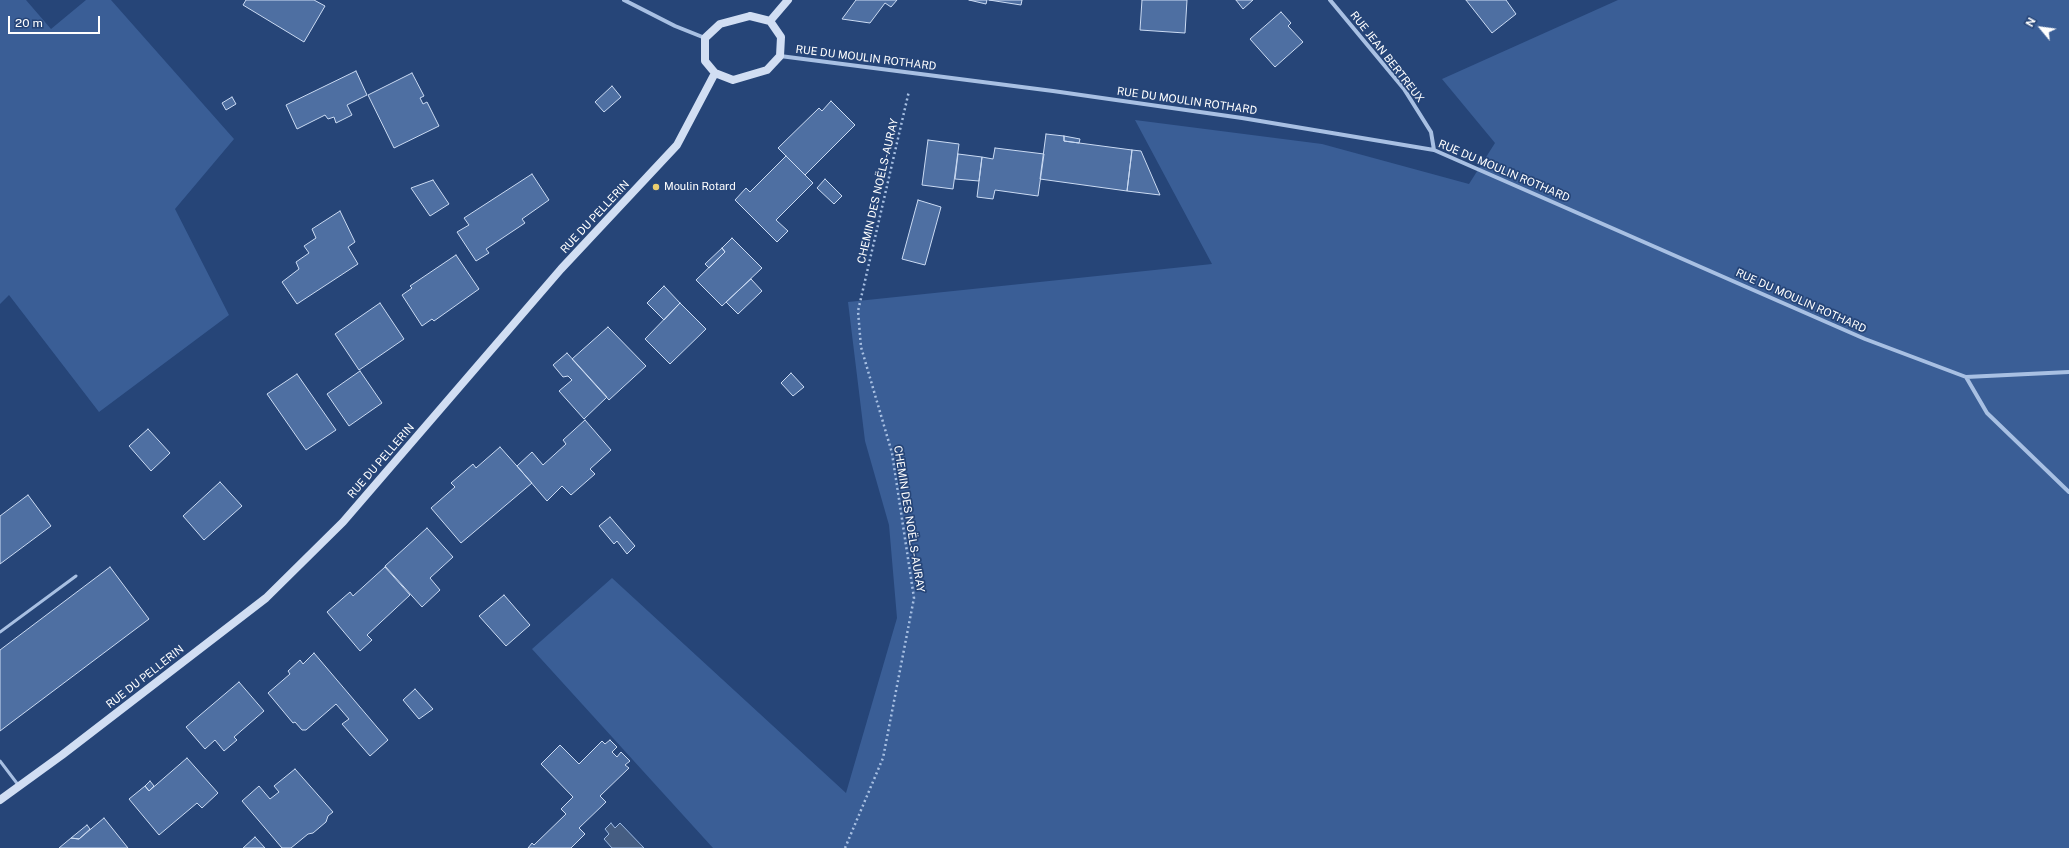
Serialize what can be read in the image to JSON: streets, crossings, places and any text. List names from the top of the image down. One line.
{"streets":{"main road":["RUE DU PELLERIN"],"street":["RUE JEAN BERTREUX","RUE DU MOULIN ROTHARD"],"path":["CHEMIN DES NOËLS-AURAY"]},"crossings":[["RUE JEAN BERTREUX","RUE DU MOULIN ROTHARD"],["RUE DU MOULIN ROTHARD","CHEMIN DES NOËLS-AURAY"],["RUE DU MOULIN ROTHARD","RUE DU PELLERIN"]],"places":["Moulin Rotard"],"scale_bar":"20 m","north":"top left"}
